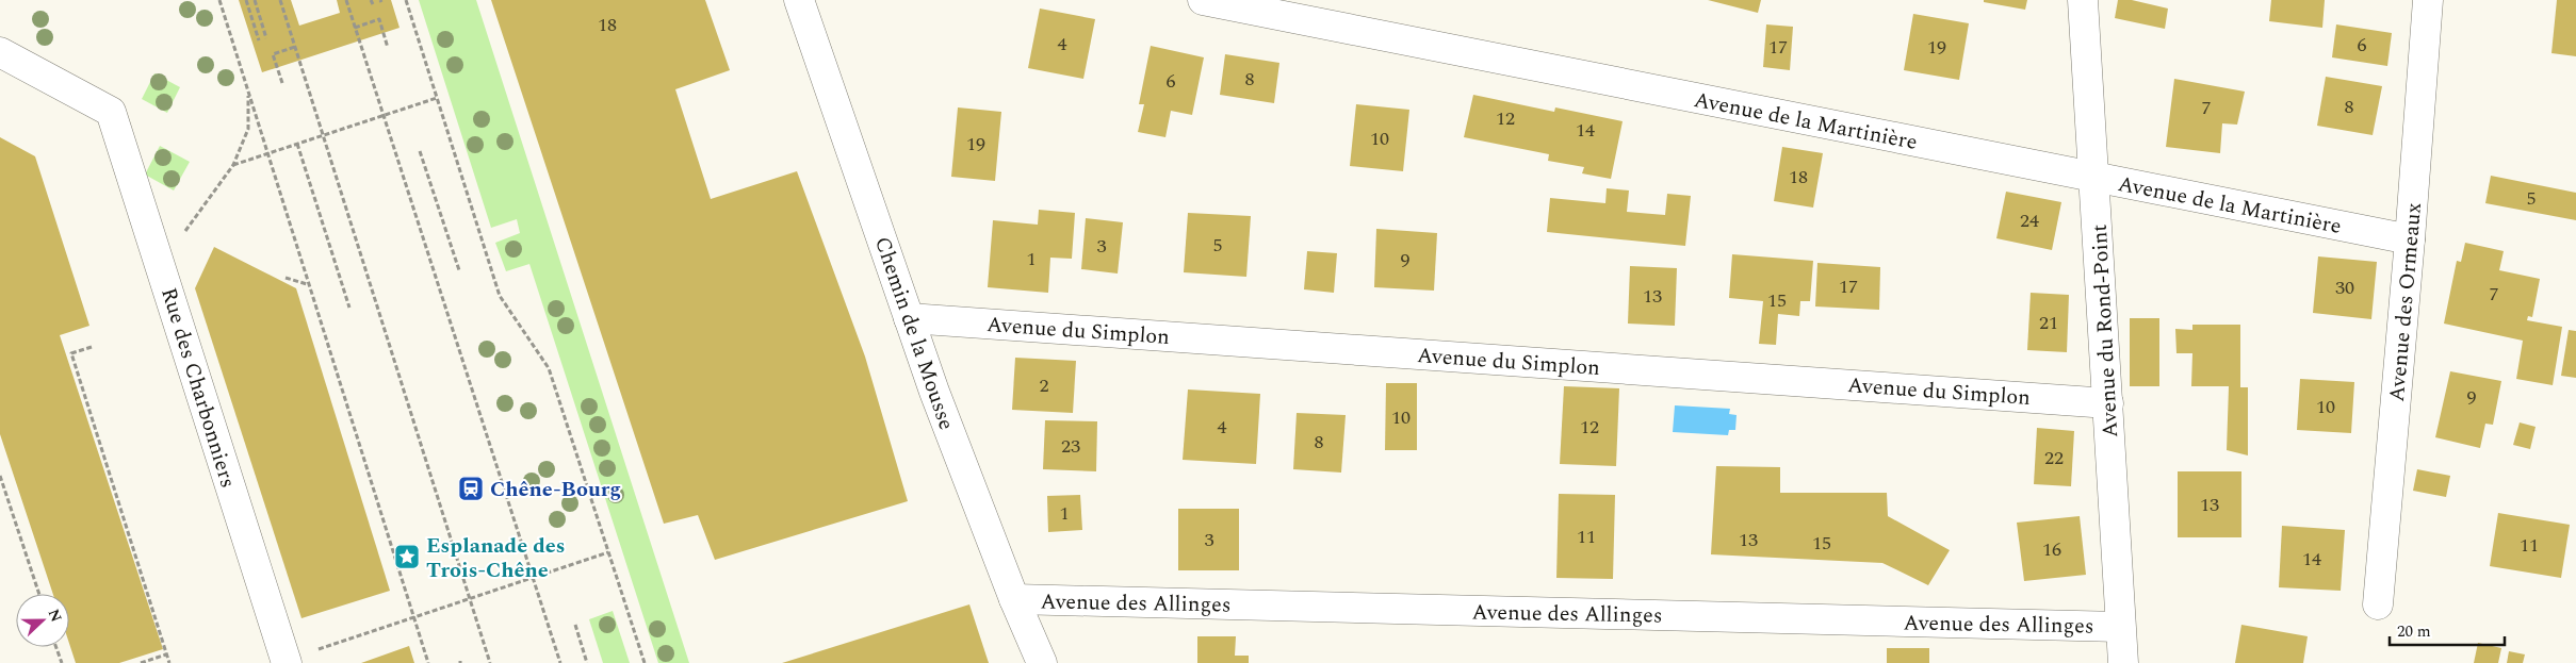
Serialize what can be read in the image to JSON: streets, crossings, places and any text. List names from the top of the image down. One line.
{"streets":{"street":["Avenue de la Martinière","Avenue des Ormeaux","Avenue du Simplon","Avenue du Rond-Point","Chemin de la Mousse","Rue des Charbonniers","Avenue des Allinges"]},"crossings":[["Avenue de la Martinière","Avenue des Ormeaux"],["Avenue de la Martinière","Avenue du Rond-Point"],["Avenue du Simplon","Avenue du Rond-Point"],["Avenue du Simplon","Chemin de la Mousse"],["Avenue du Rond-Point","Avenue des Allinges"],["Chemin de la Mousse","Avenue des Allinges"]],"places":{"station":["Chêne-Bourg"],"place":["Esplanade des Trois-Chêne"]},"house_numbers":["18","4","6","17","19","8","6","8","7","12","14","10","19","18","5","24","5","3","1","9","17","30","7","13","15","21","2","9","10","10","4","12","8","23","22","13","1","11","3","13","15","11","16","14"],"scale_bar":"20 m","north":"right"}
